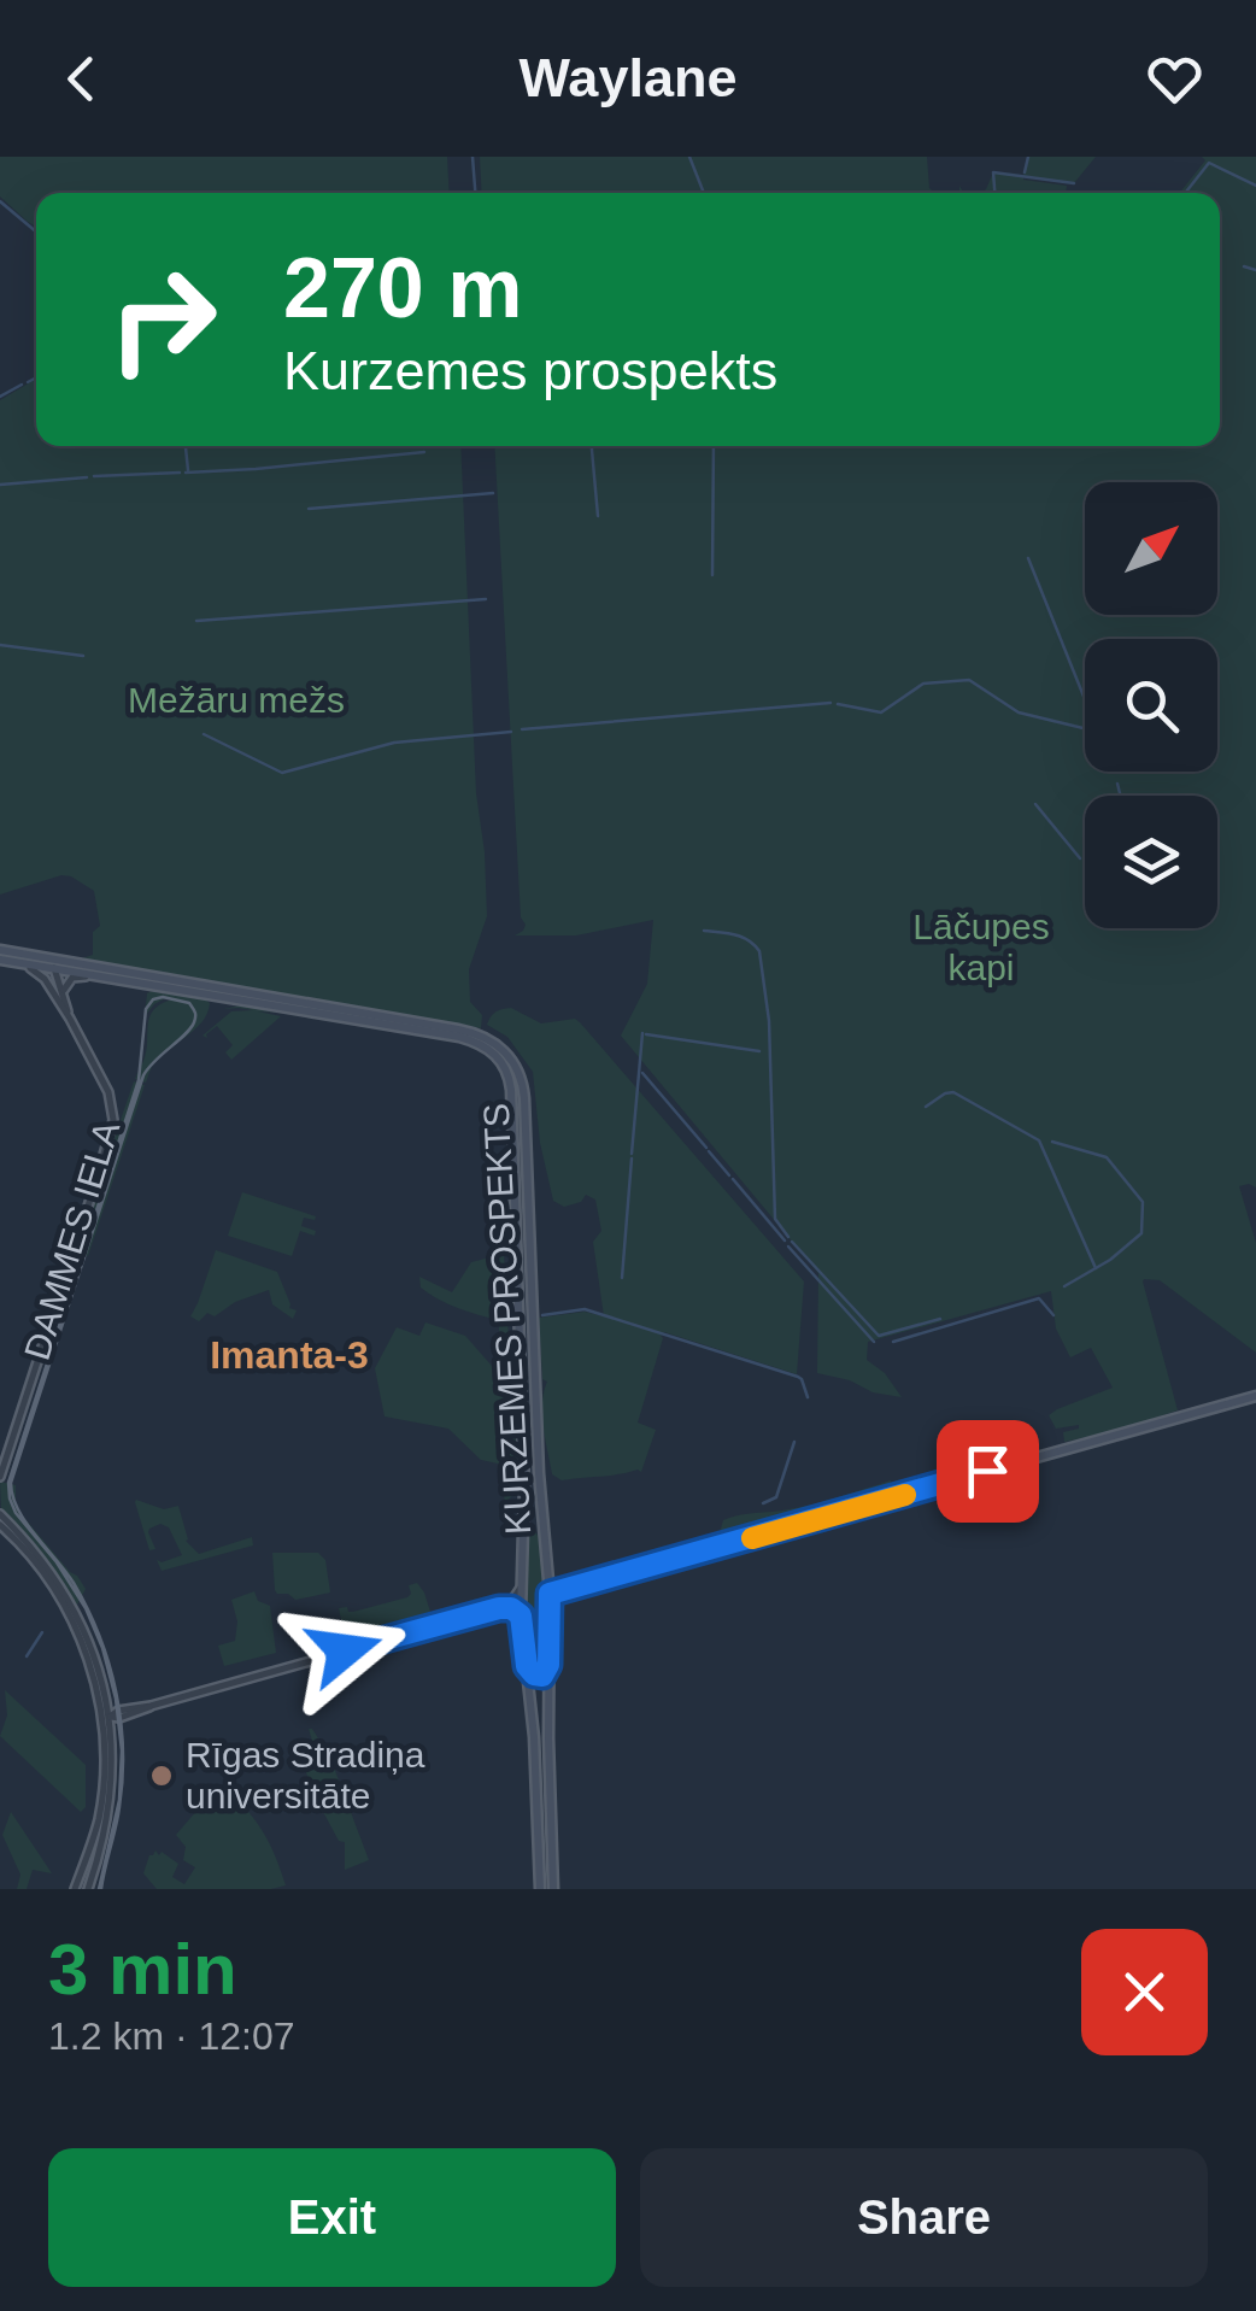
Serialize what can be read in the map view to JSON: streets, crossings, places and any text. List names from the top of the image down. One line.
{"streets":{"main road":["KURZEMES PROSPEKTS"],"street":["DAMMES IELA"]},"crossings":[["DAMMES IELA","KURZEMES PROSPEKTS"]],"districts":["Imanta-3"],"parks":["Mežāru mežs","Lāčupes kapi"],"places":["Rīgas Stradiņa universitāte"],"north":"top right","page":{"header":"Waylane","turn":["270 m","Kurzemes prospekts"],"heading":["3 min","1.2 km · 12:07"],"buttons":["Exit","Share"]}}
